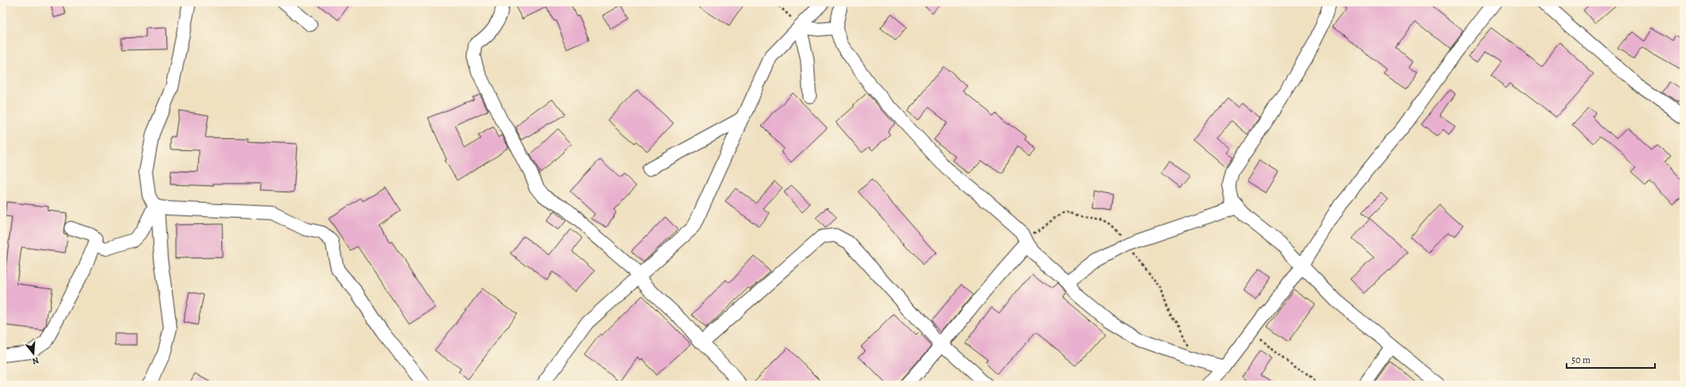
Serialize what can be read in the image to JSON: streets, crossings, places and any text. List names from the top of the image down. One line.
{"scale_bar":"50 m","north":"bottom"}
